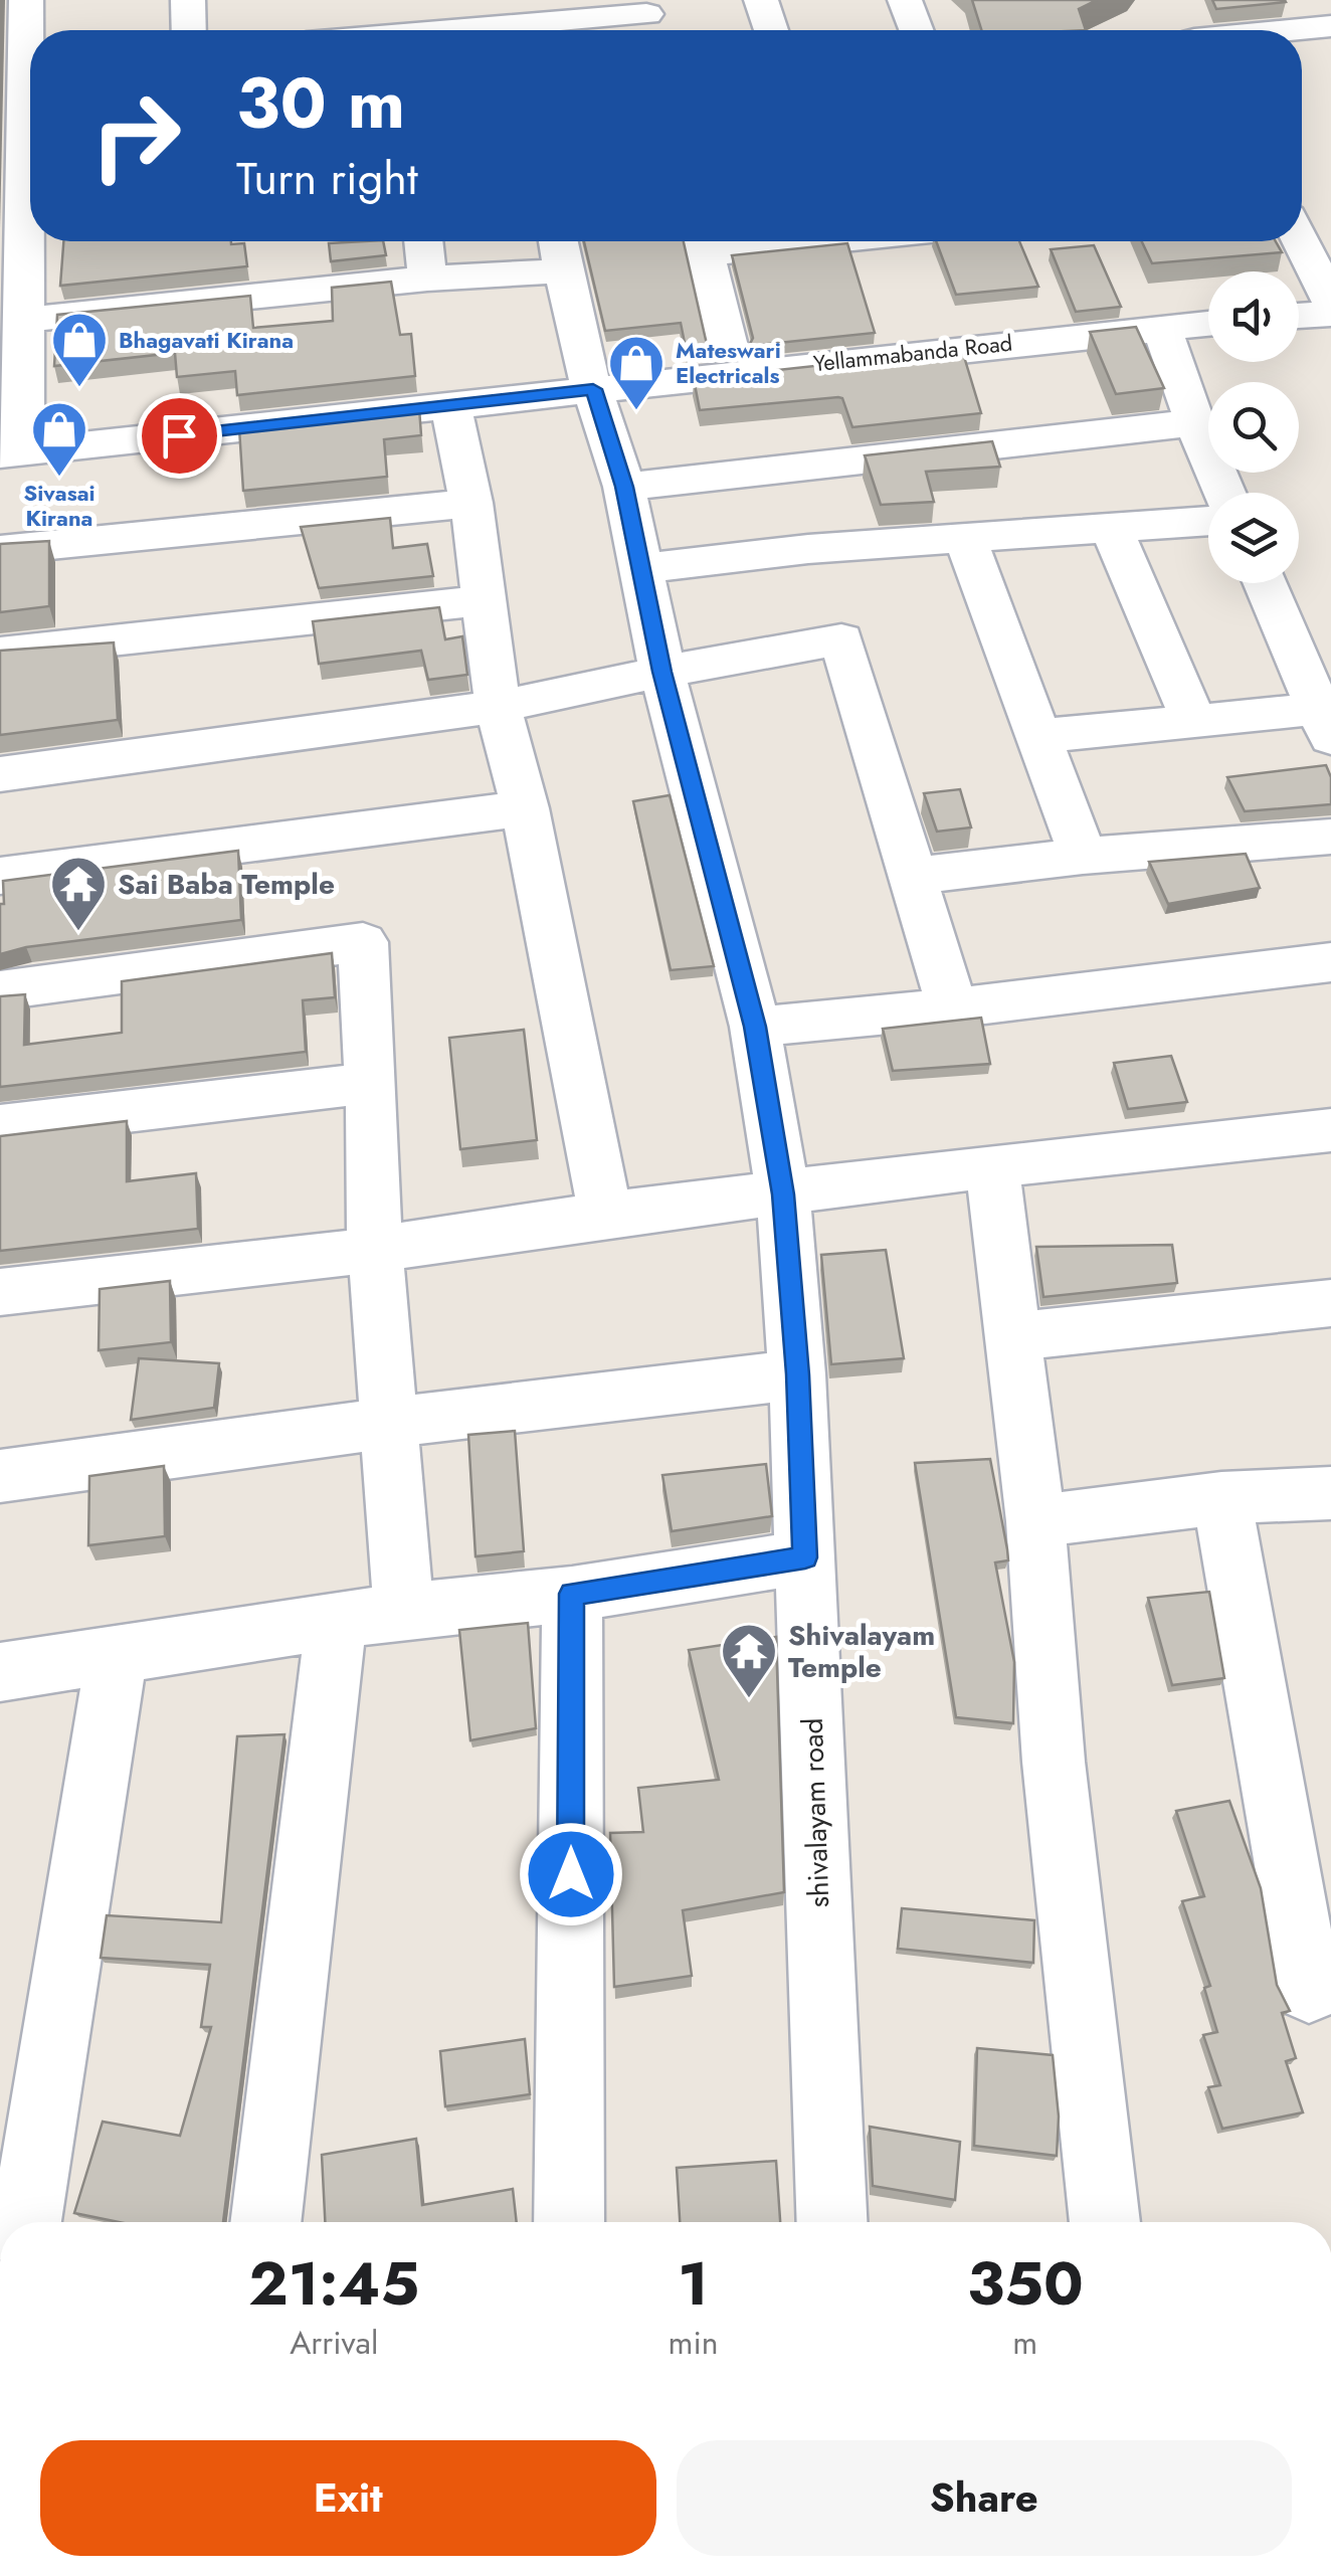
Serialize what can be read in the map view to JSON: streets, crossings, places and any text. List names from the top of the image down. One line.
{"streets":{"street":["Yellammabanda Road","shivalayam road"]},"crossings":[["Yellammabanda Road","shivalayam road"]],"places":{"shop":["Bhagavati Kirana","Mateswari Electricals","Sivasai Kirana"],"temple":["Sai Baba Temple","Shivalayam Temple"]},"page":{"turn":["30 m","Turn right"],"eta":["21:45","Arrival","1","min","350","m"],"buttons":["Exit","Share"]}}
